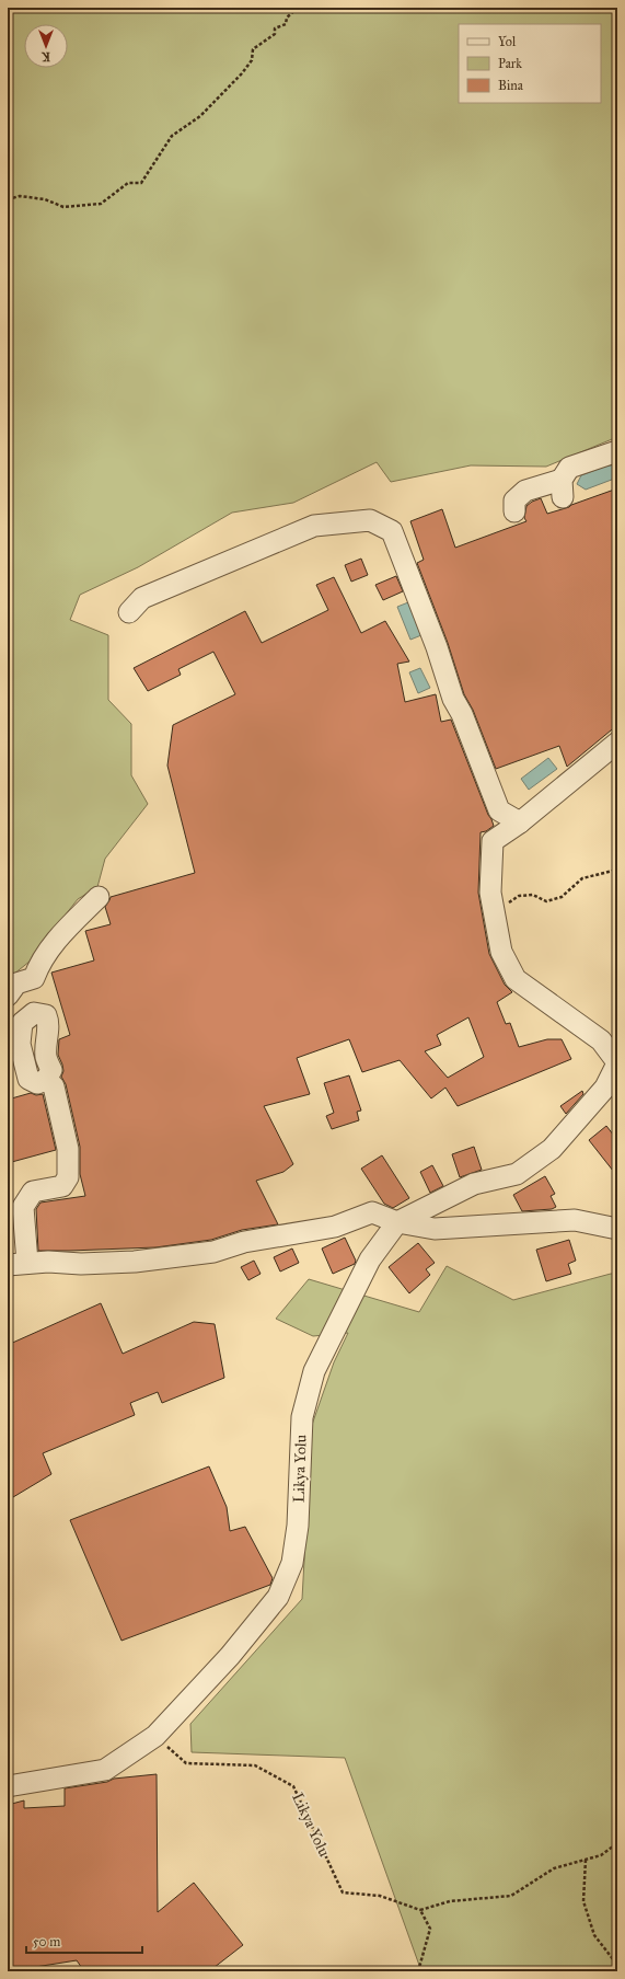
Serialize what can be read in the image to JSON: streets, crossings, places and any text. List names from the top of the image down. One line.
{"streets":{"street":["Likya Yolu"]},"legend":["Yol","Park","Bina"],"scale_bar":"50 m","north":"bottom"}
